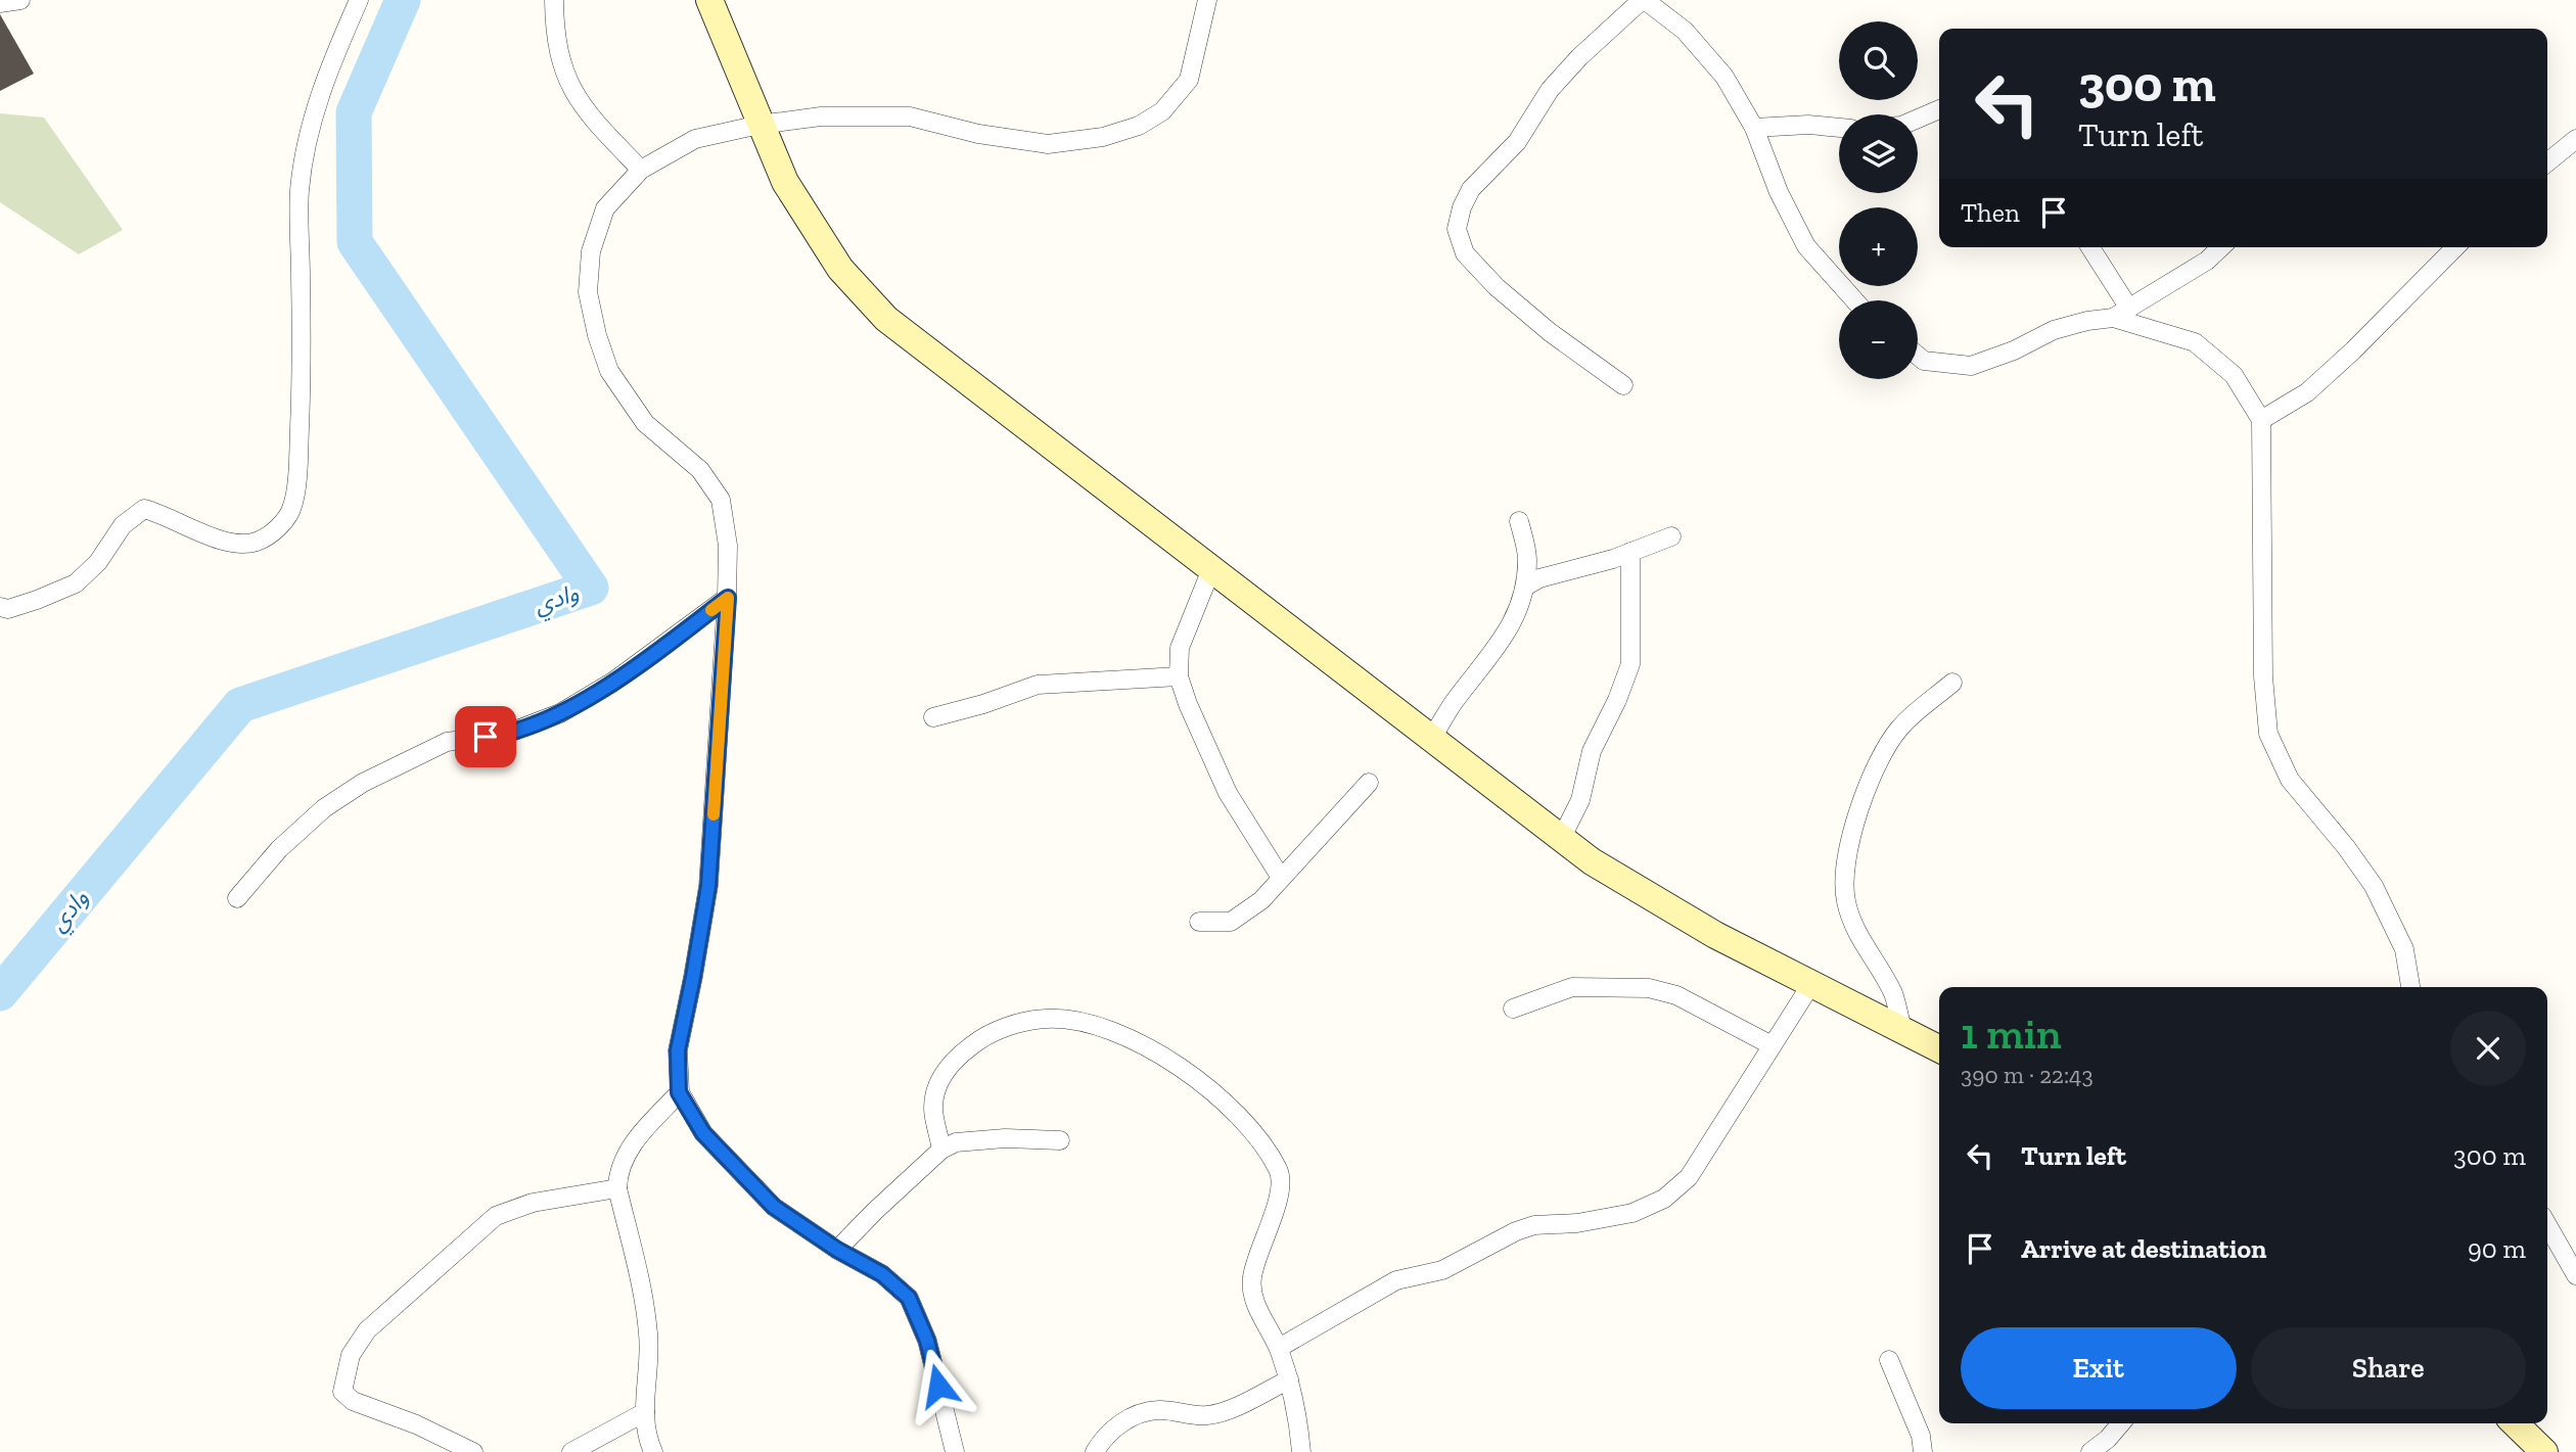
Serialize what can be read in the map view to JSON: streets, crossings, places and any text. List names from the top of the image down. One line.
{"water":["وادي"],"page":{"map_buttons":["+","−"],"turn":["300 m","Turn left"],"then":"Then","heading":["1 min","390 m · 22:43"],"list":[{"name":"Turn left","value":"300 m"},{"name":"Arrive at destination","value":"90 m"}],"buttons":["Exit","Share"]}}
